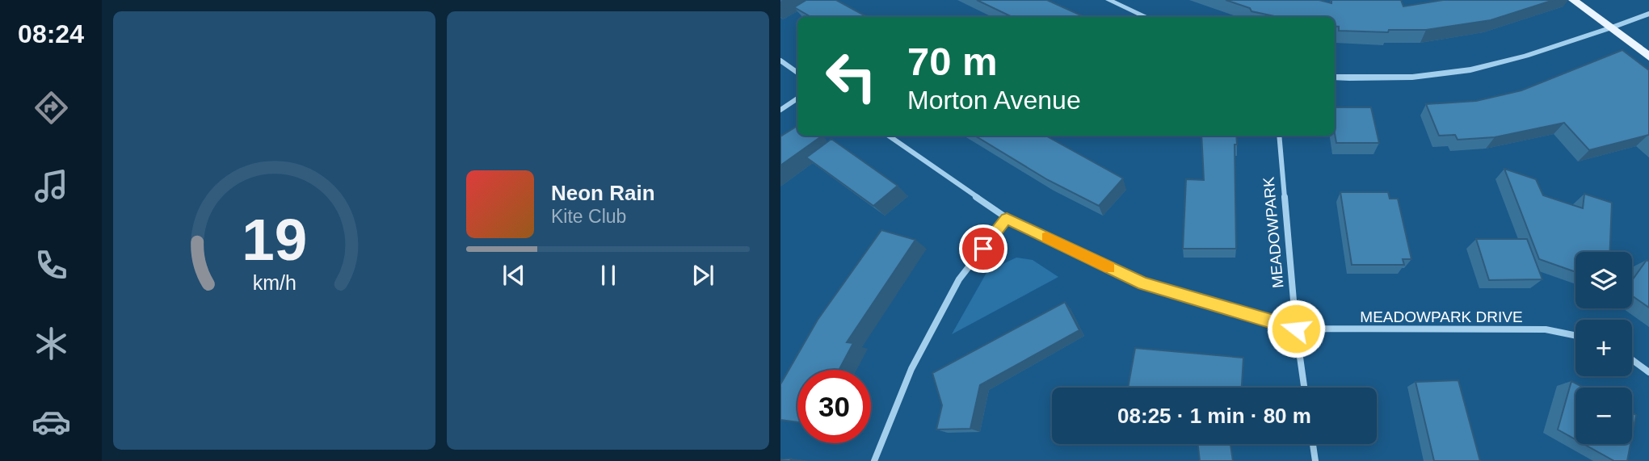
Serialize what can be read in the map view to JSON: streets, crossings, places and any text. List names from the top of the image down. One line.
{"streets":{"street":["MEADOWPARK","MEADOWPARK DRIVE"]},"crossings":[["MEADOWPARK","MEADOWPARK DRIVE"]],"page":{"tabs":"08:24","turn":["70 m","Morton Avenue"],"song":["Neon Rain","Kite Club"],"map_buttons":["+","−"],"limit":"30","trip":"08:25 · 1 min · 80 m","gauge":["19","km/h"]}}
